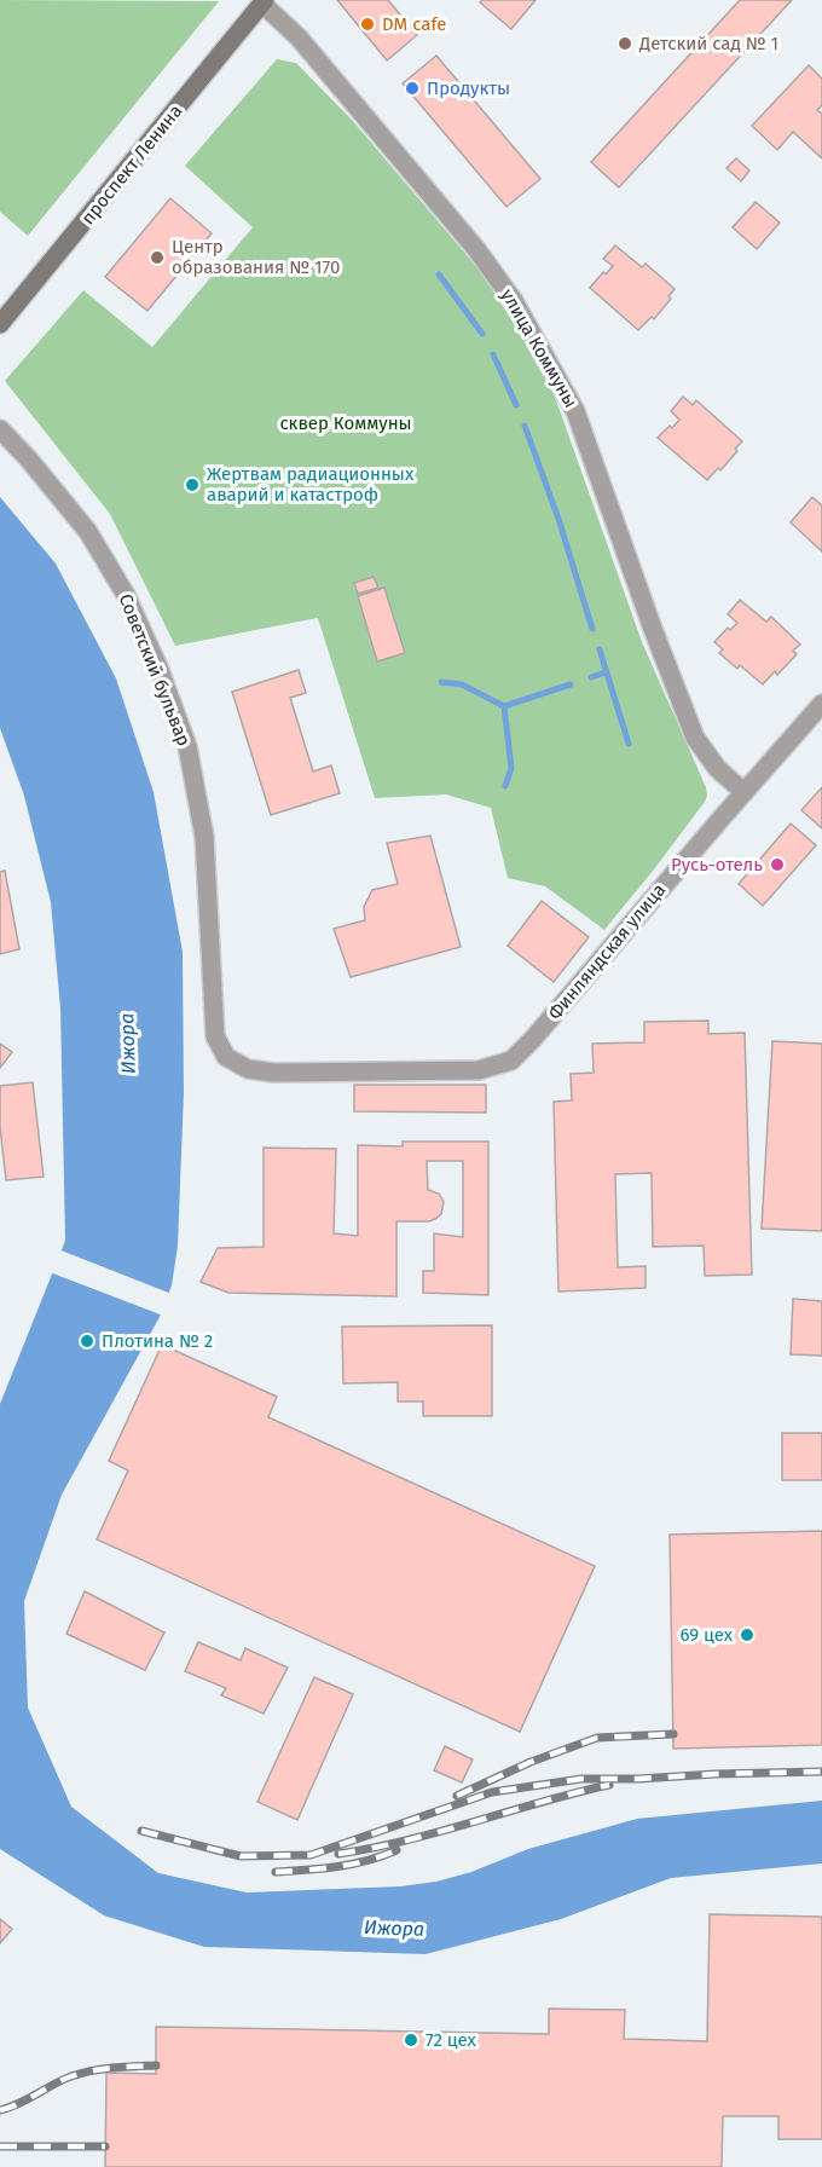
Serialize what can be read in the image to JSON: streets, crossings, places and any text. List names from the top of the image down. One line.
{"streets":{"main road":["проспект Ленина"],"street":["улица Коммуны","Советский бульвар","Финляндская улица"]},"crossings":[["проспект Ленина","улица Коммуны"],["улица Коммуны","Финляндская улица"],["Советский бульвар","Финляндская улица"]],"water":["Ижора"],"parks":["сквер Коммуны"],"places":["DM cafe","Детский сад № 1","Продукты","Центр образования № 170","Жертвам радиационных аварий и катастроф","Русь-отель","Плотина № 2","69 цех","72 цех"]}
